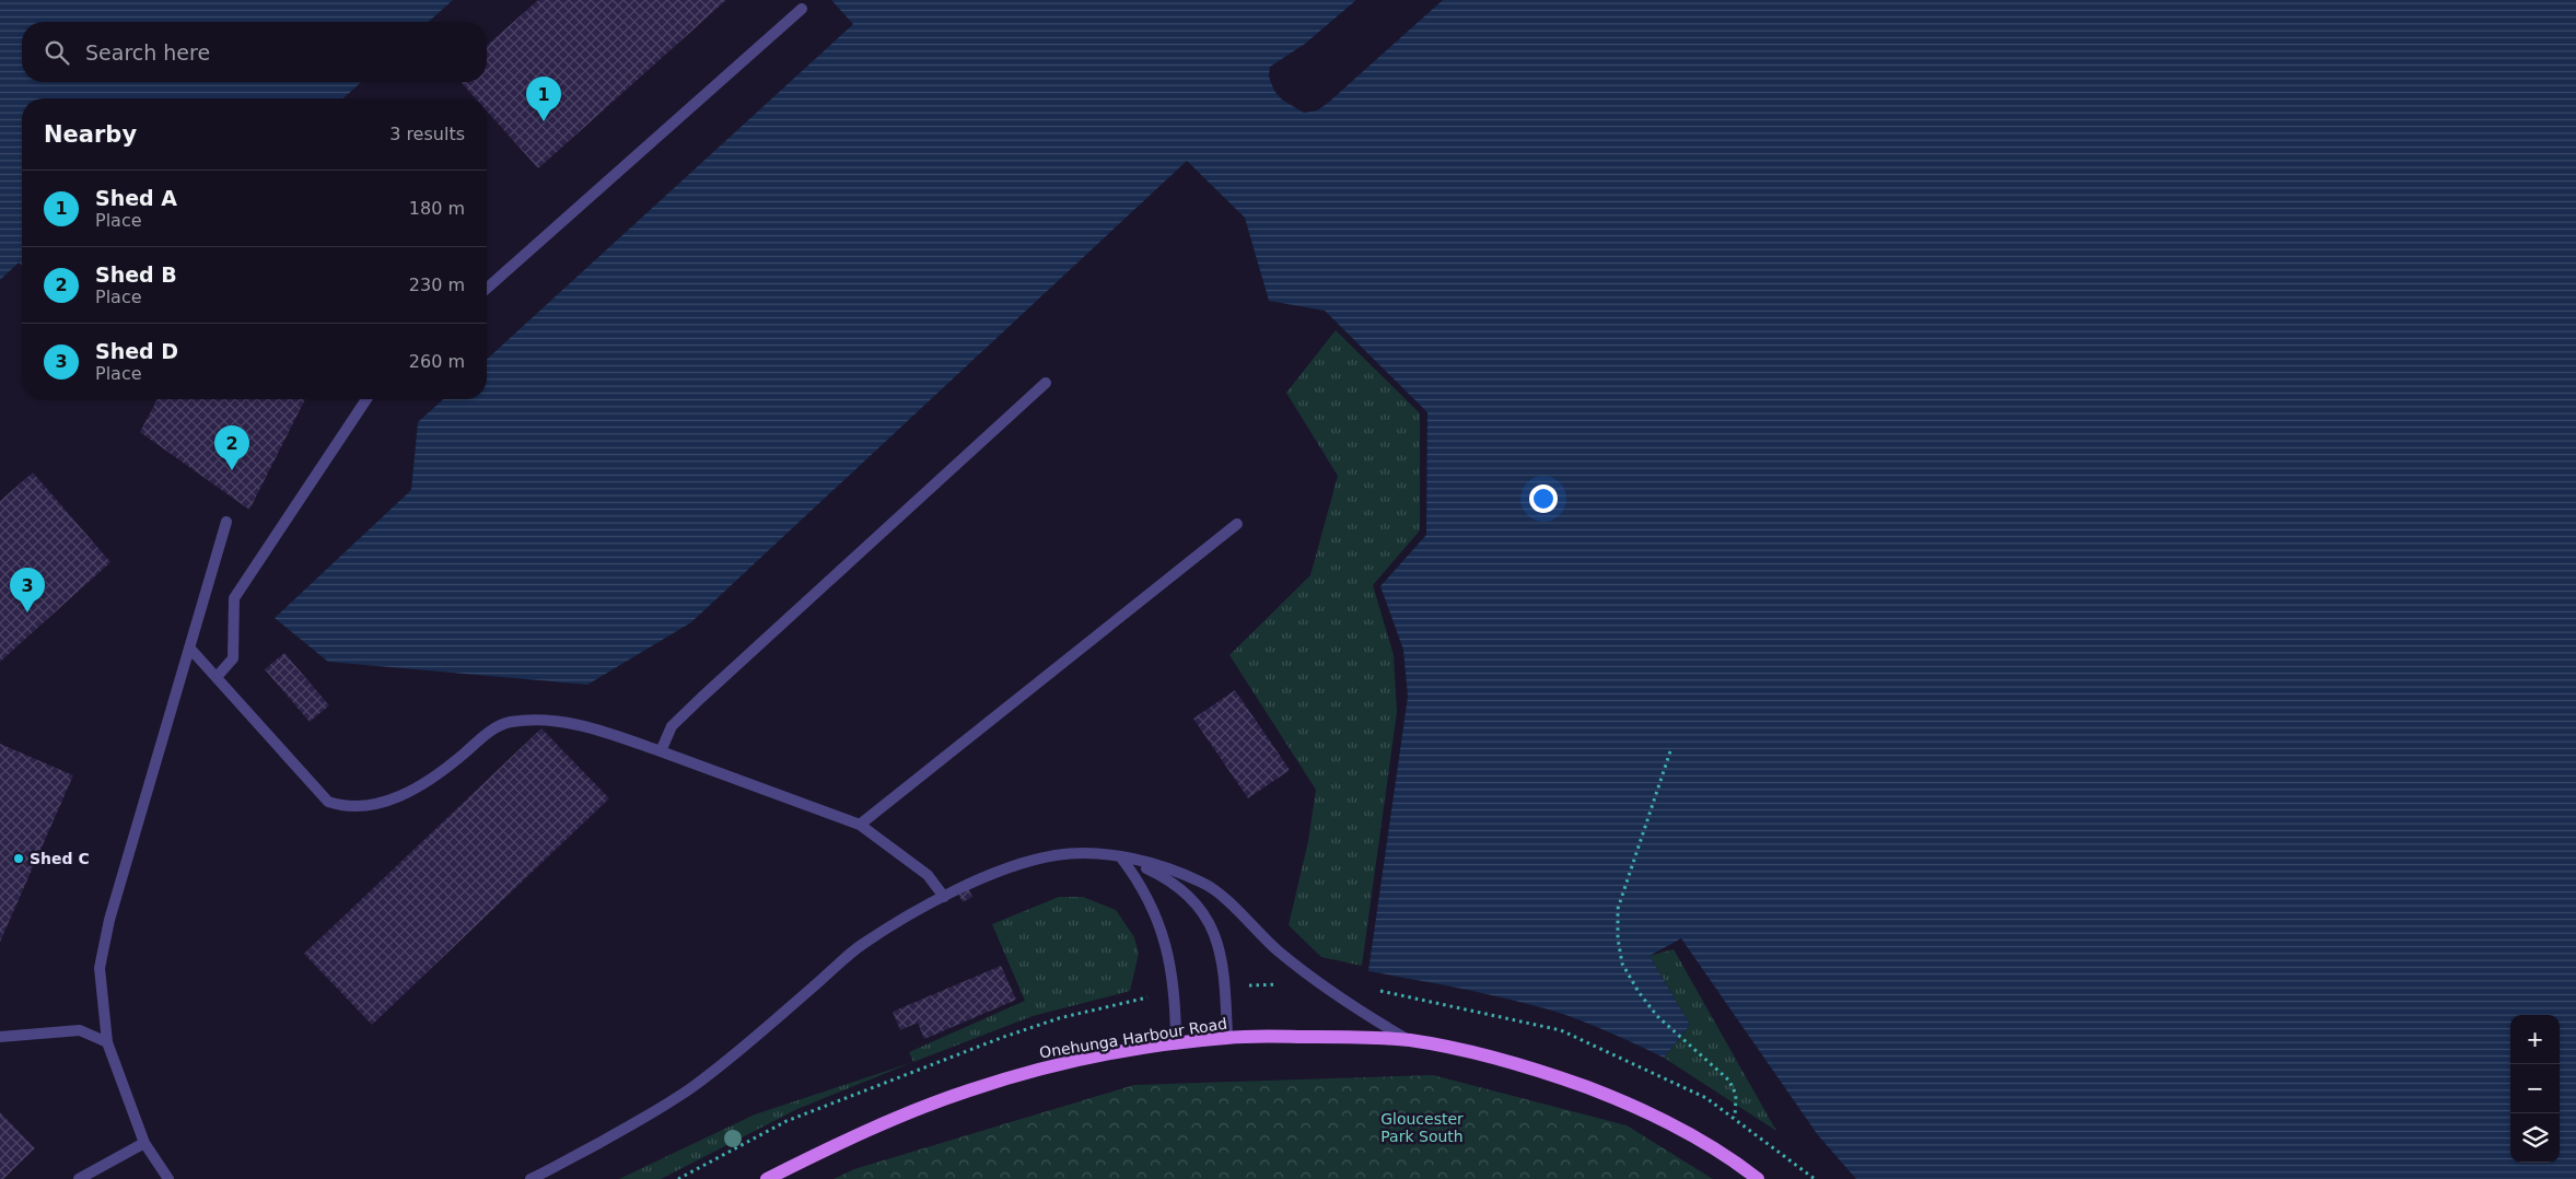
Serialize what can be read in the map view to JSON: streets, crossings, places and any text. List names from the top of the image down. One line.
{"streets":{"main road":["Onehunga Harbour Road"]},"parks":["Gloucester Park South"],"places":["Shed C"],"page":{"search":"Search here","pins":["1","2","3"],"heading":["Nearby","3 results"],"list":[{"mark":"1","name":"Shed A","note":"Place","value":"180 m"},{"mark":"2","name":"Shed B","note":"Place","value":"230 m"},{"mark":"3","name":"Shed D","note":"Place","value":"260 m"}],"map_buttons":["+","−"]}}
